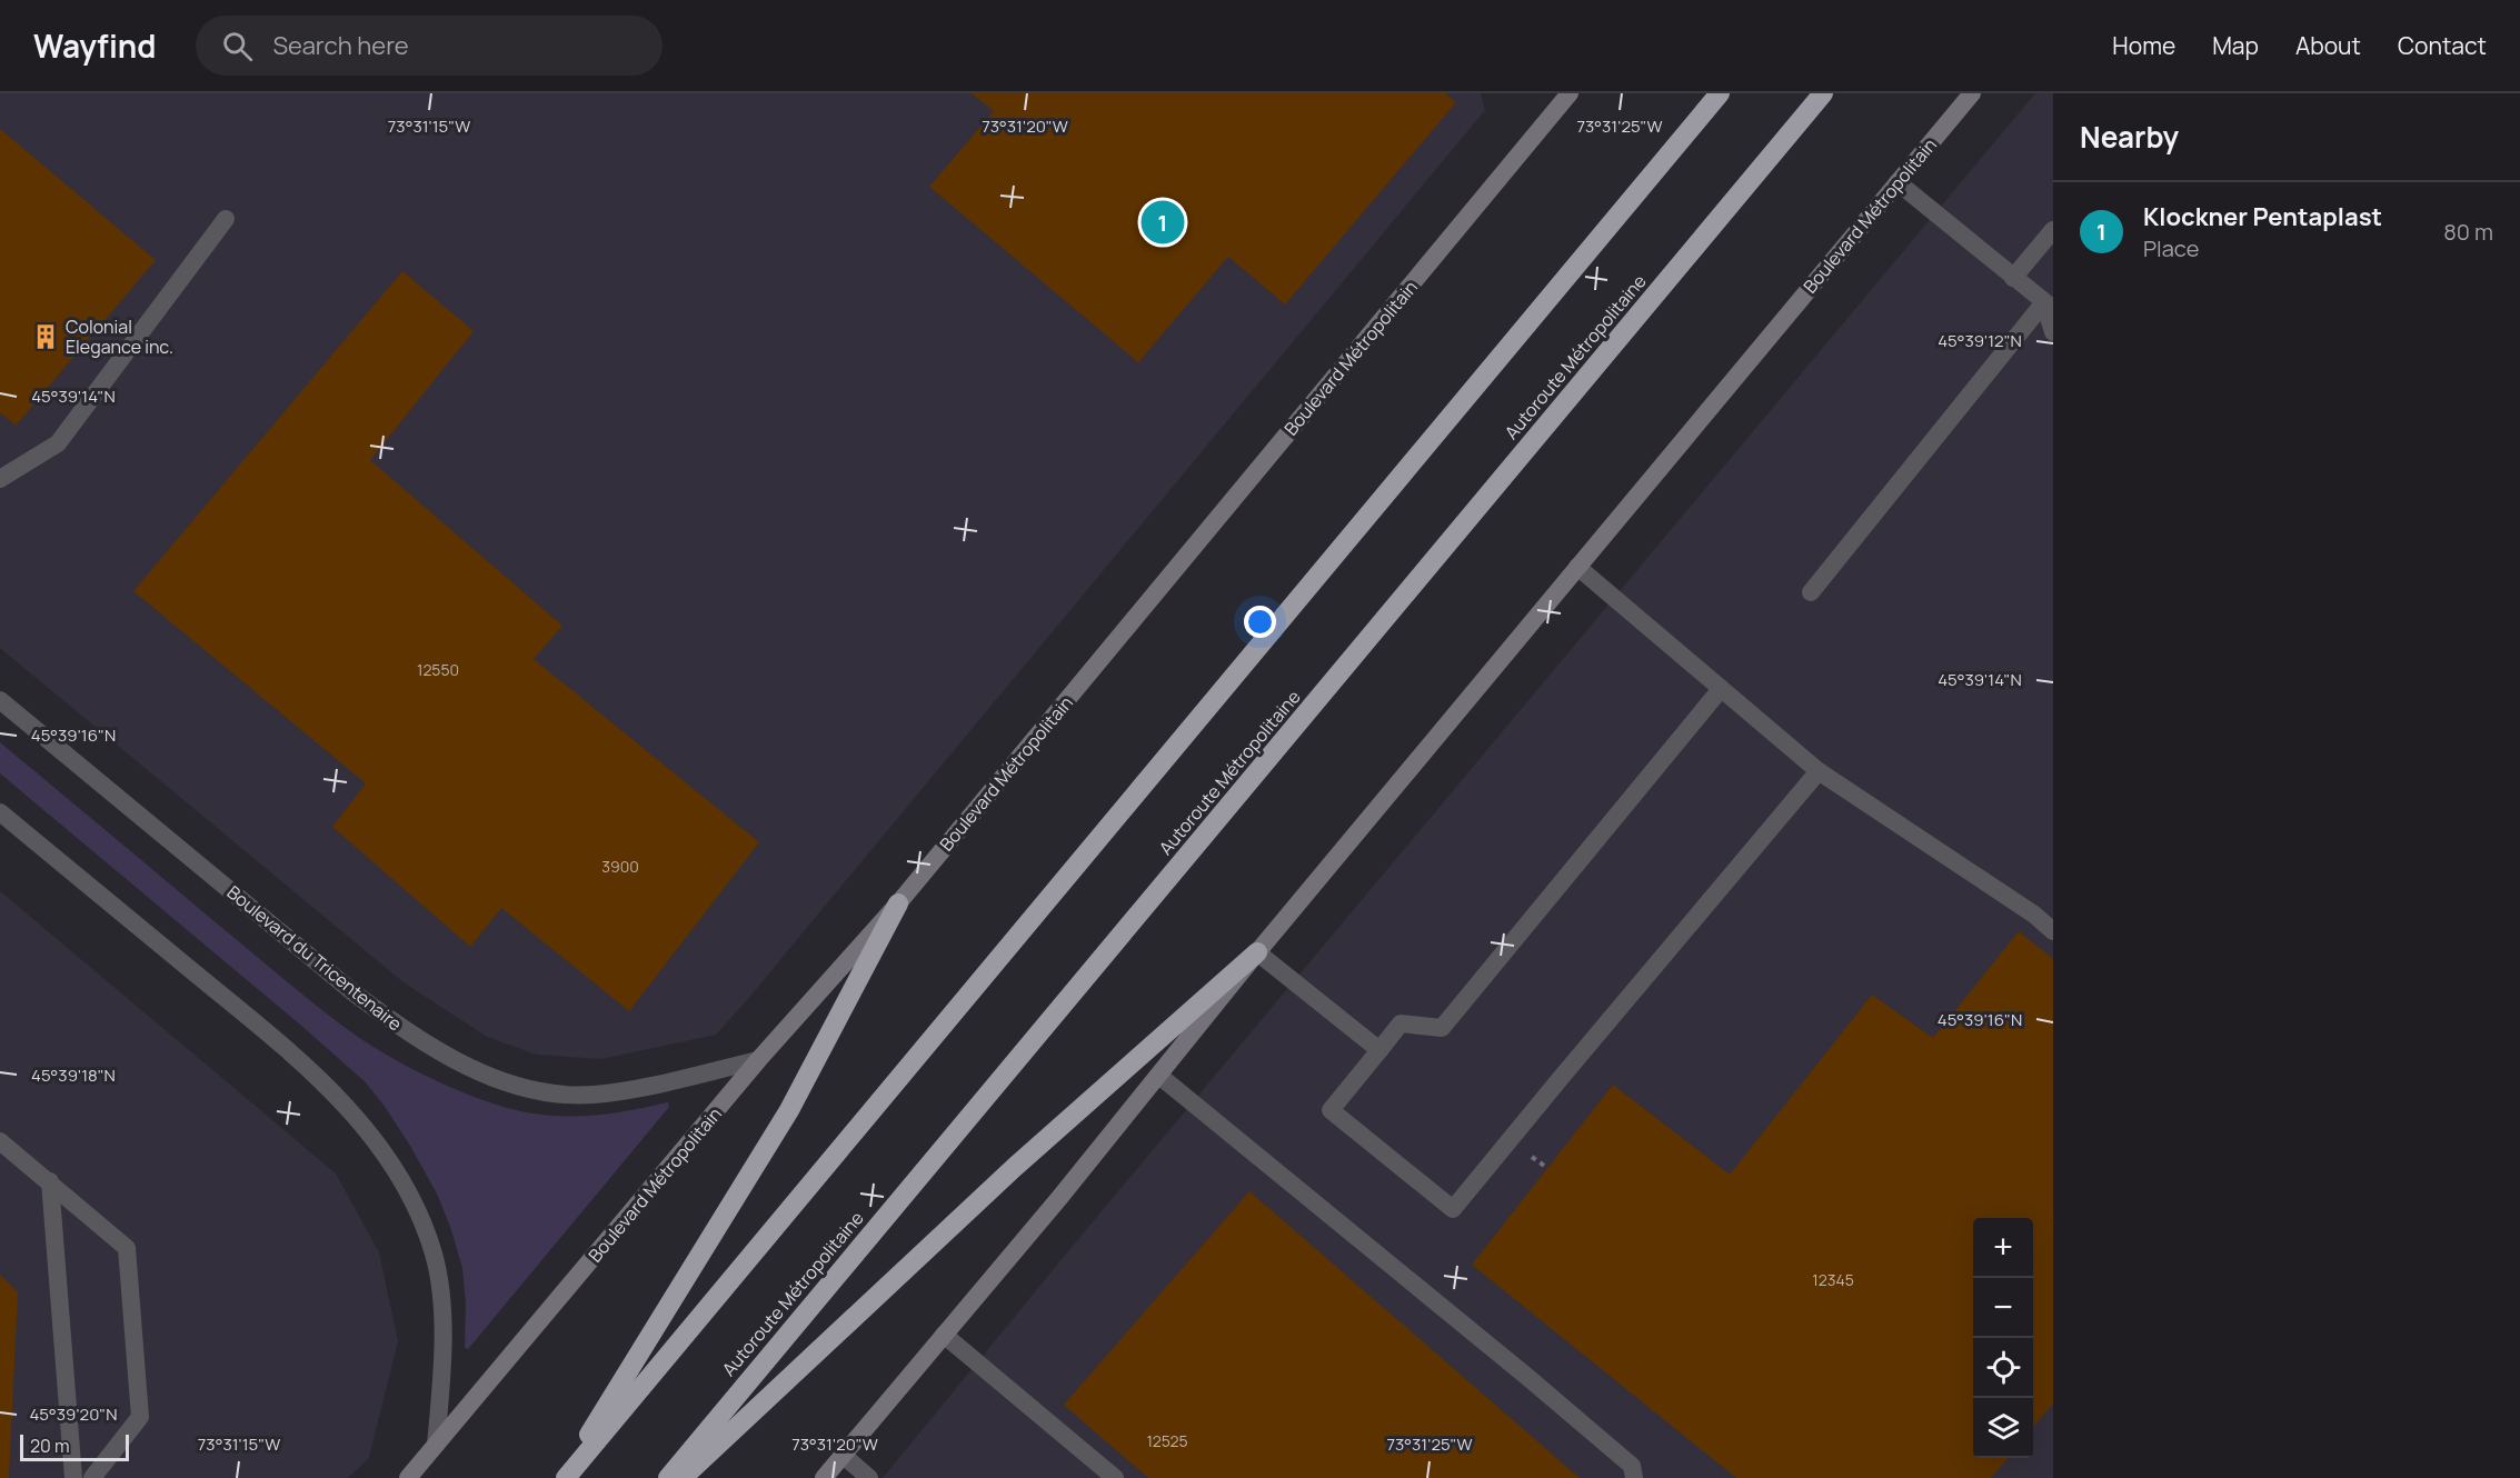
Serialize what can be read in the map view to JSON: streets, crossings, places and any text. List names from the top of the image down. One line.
{"streets":{"highway":["Autoroute Métropolitaine"],"main road":["Boulevard Métropolitain"],"street":["Boulevard du Tricentenaire"]},"crossings":[["Boulevard Métropolitain","Boulevard du Tricentenaire"]],"places":{"building":["Colonial Elegance inc."]},"house_numbers":["12550","3900","12345","12525"],"scale_bar":"20 m","page":{"header":"Wayfind","search":"Search here","nav":["Home","Map","About","Contact"],"heading":"Nearby","list":[{"mark":"1","name":"Klockner Pentaplast","note":"Place","value":"80 m"}],"pins":"1","map_buttons":["+","−"],"scale":"20 m"},"coordinates":["73°31'15\"W","73°31'20\"W","73°31'25\"W","45°39'12\"N","45°39'14\"N","45°39'16\"N","45°39'18\"N","45°39'20\"N"]}
